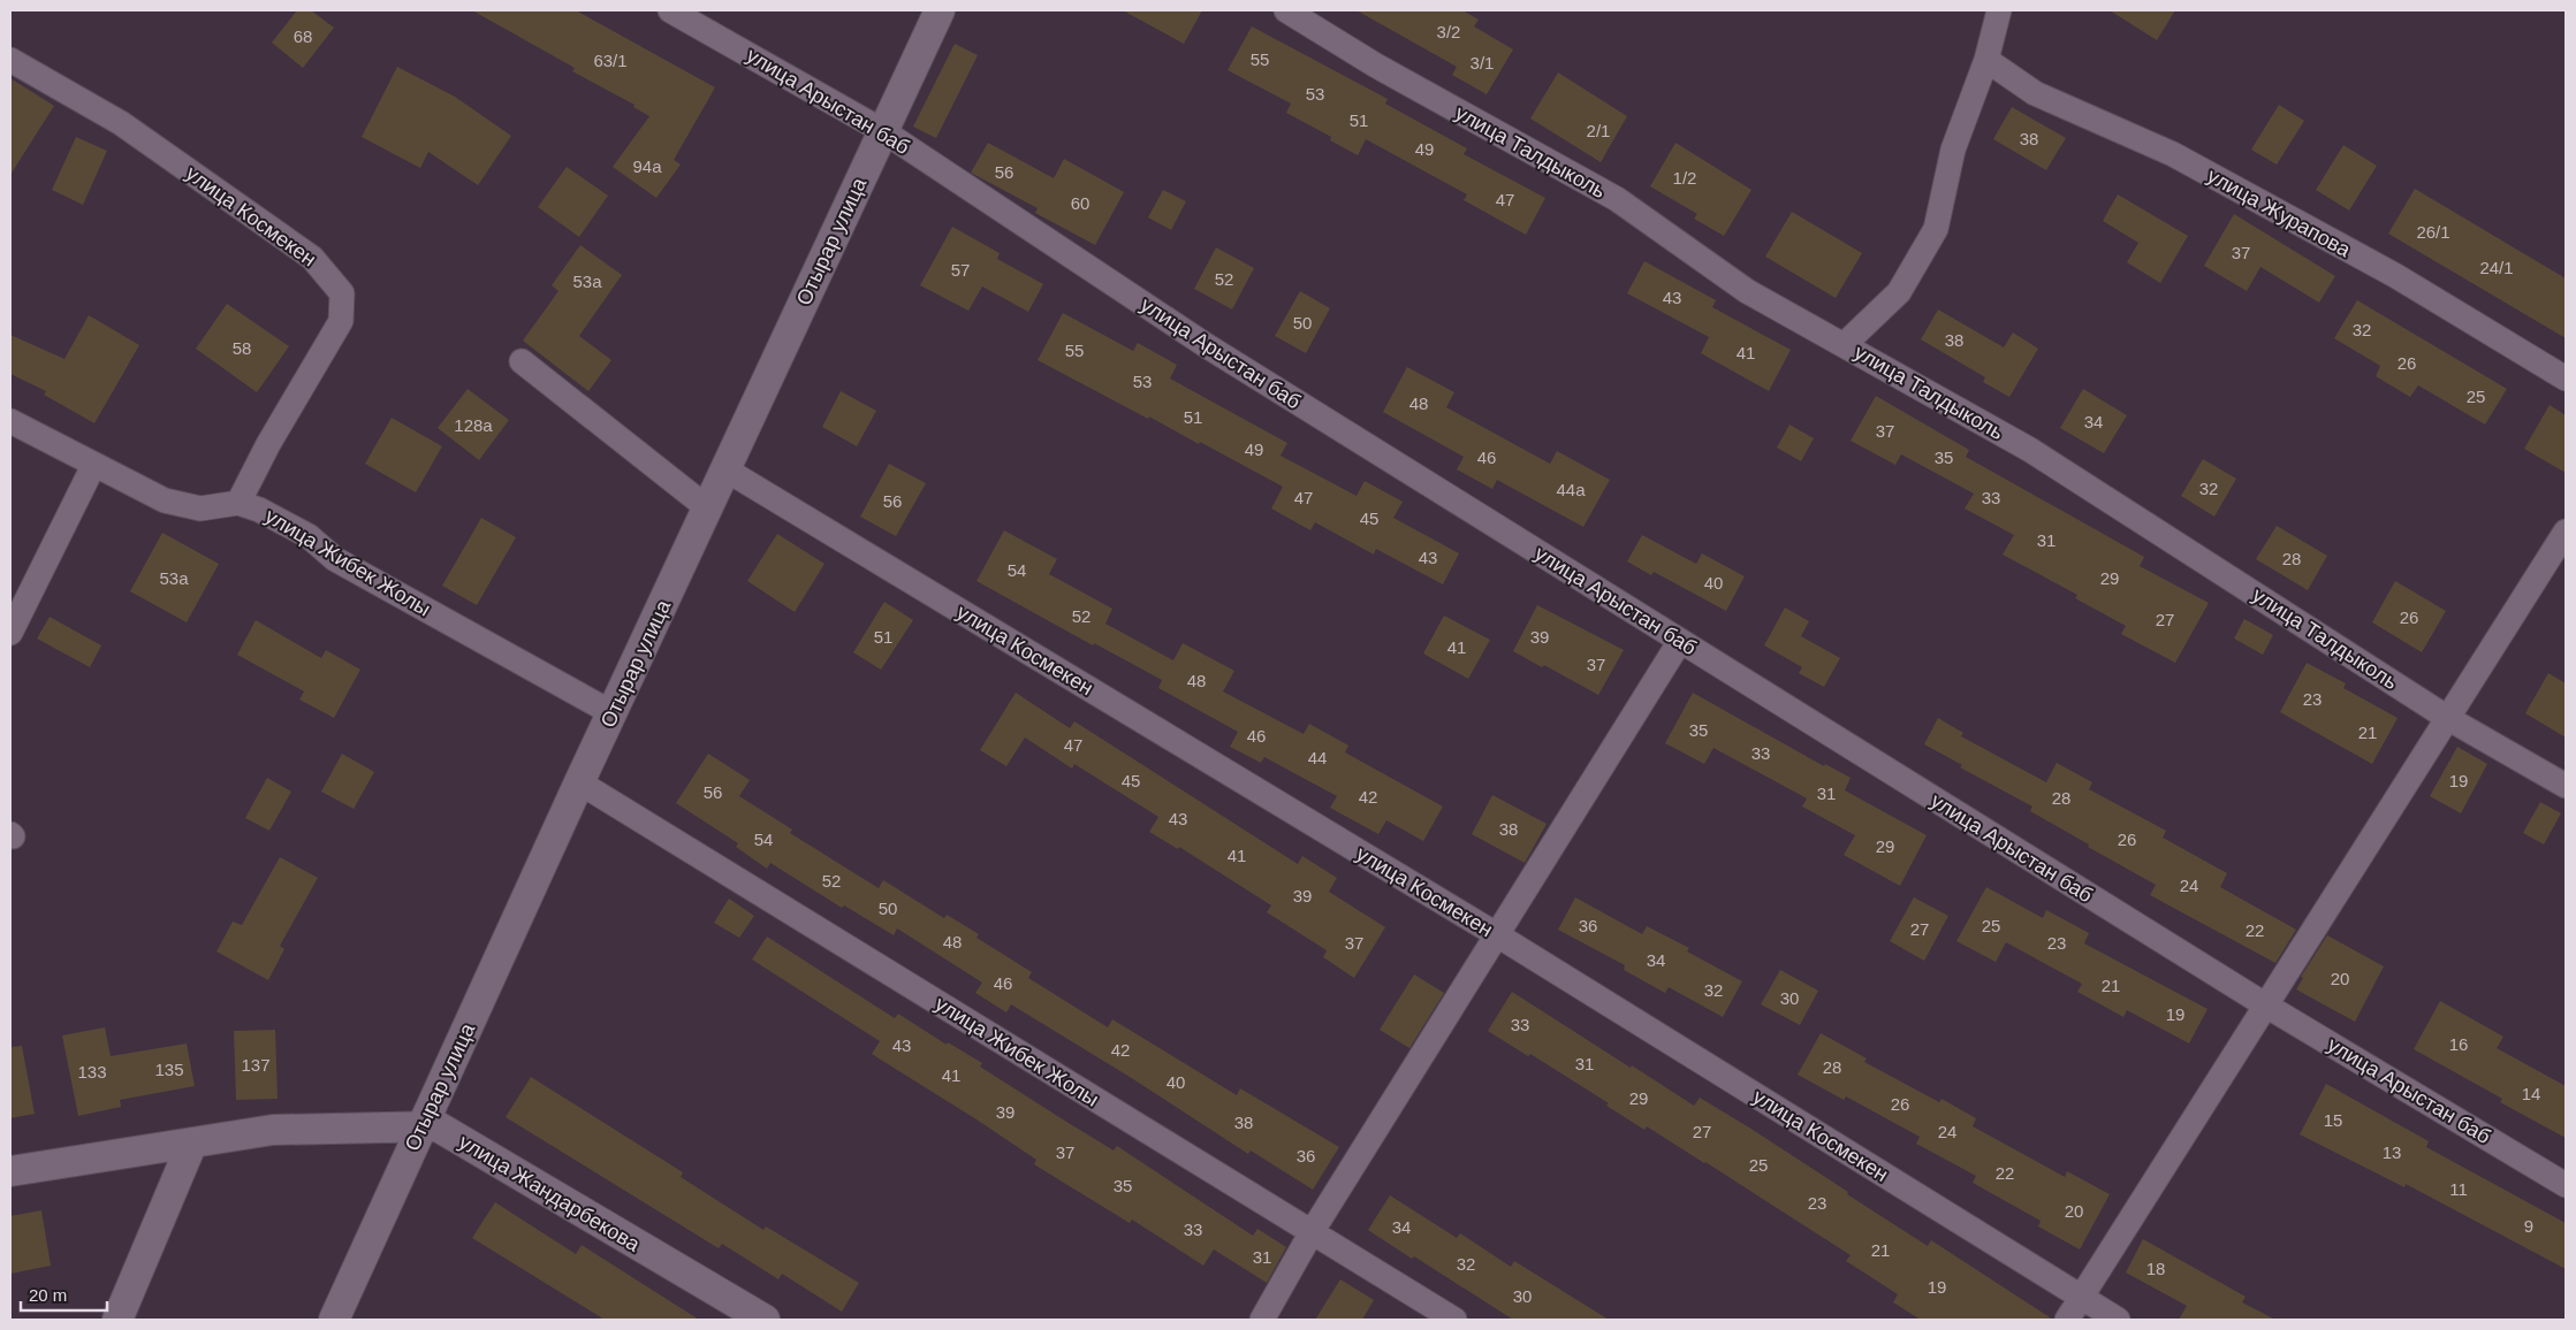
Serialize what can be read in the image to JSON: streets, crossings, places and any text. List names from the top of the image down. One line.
{"streets":{"street":["улица Арыстан баб","улица Талдыколь","улица Журапова","улица Космекен","Отырар улица","улица Жибек Жолы","улица Жандарбекова"]},"crossings":[["улица Арыстан баб","Отырар улица"],["улица Космекен","Отырар улица"],["улица Космекен","улица Жибек Жолы"],["Отырар улица","улица Жибек Жолы"],["Отырар улица","улица Жандарбекова"]],"house_numbers":["3/2","68","55","63/1","3/1","53","51","2/1","38","49","94а","56","1/2","47","60","26/1","37","24/1","57","52","53а","43","50","32","38","58","55","41","26","53","25","48","51","34","128а","37","49","46","35","32","44а","47","33","56","45","31","43","28","54","53а","29","40","52","26","27","51","39","41","37","48","23","35","21","46","47","33","44","45","19","56","31","42","28","43","38","54","26","29","41","52","24","39","50","36","25","27","22","48","37","23","34","20","46","21","32","30","19","33","16","43","42","31","137","28","135","133","41","40","14","29","26","39","15","38","27","24","37","13","36","25","22","35","11","23","20","9","34","33","21","31","32","18","19","30"],"scale_bar":"20 m"}
